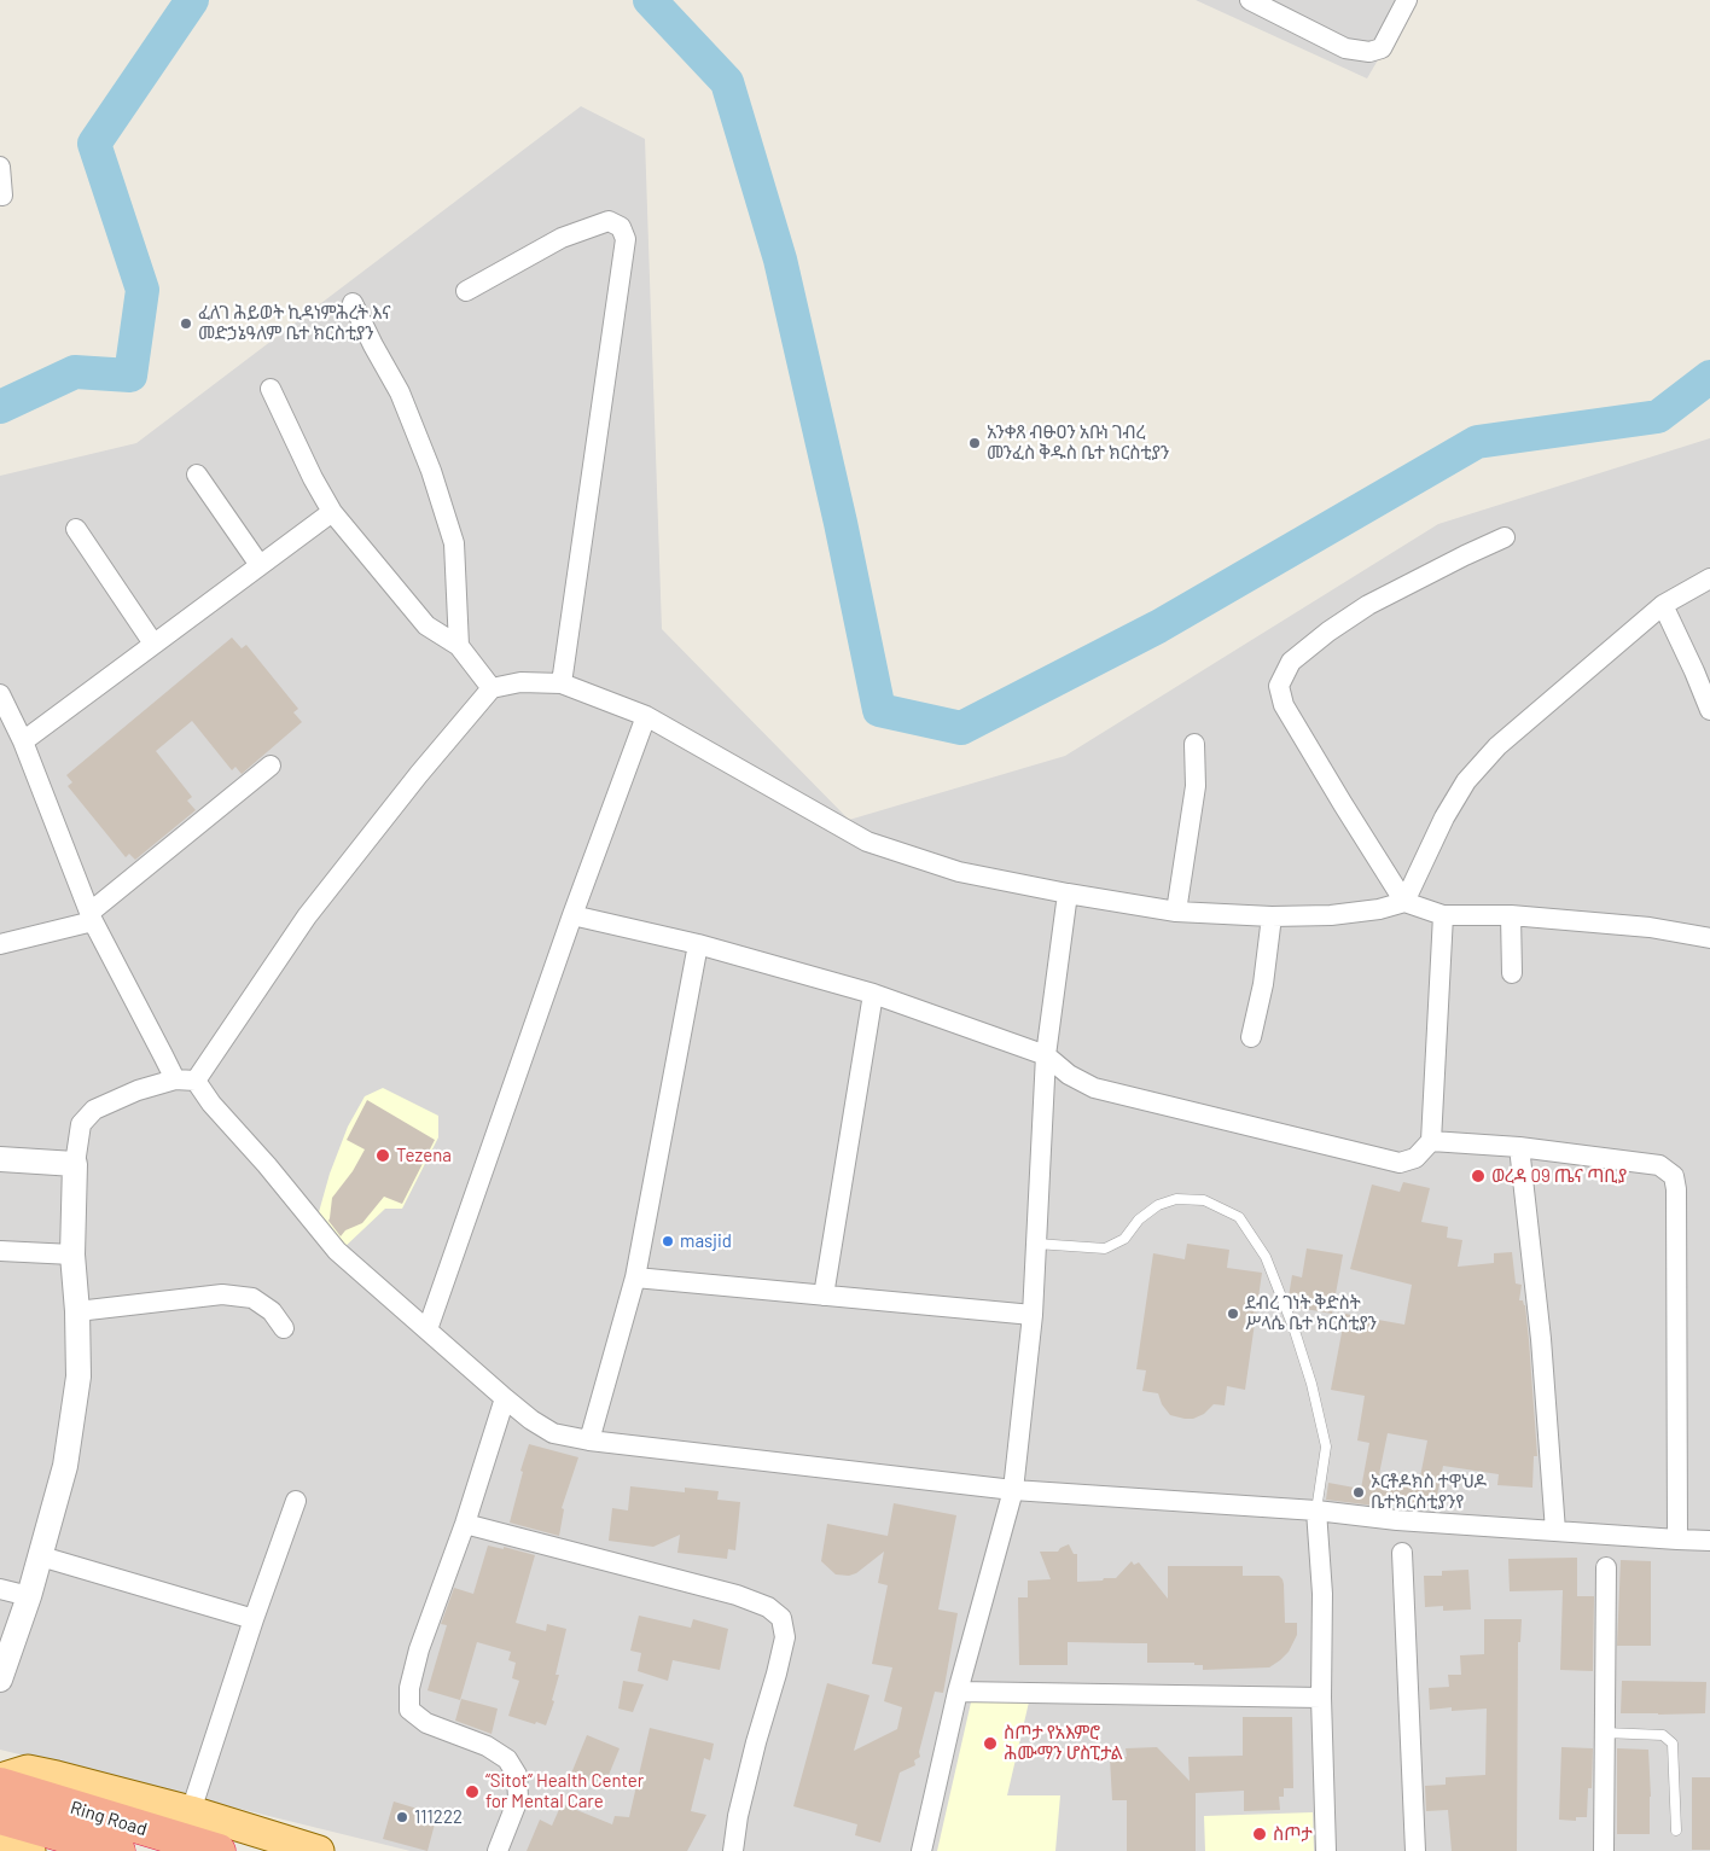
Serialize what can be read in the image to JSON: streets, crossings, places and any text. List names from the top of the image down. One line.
{"streets":{"highway":["Ring Road"]},"places":["ፈለገ ሕይወት ኪዳነምሕረት እና መድኃኔዓለም ቤተ ክርስቲያን","አንቀጸ ብፁዐን አቡነ ገብረ መንፈስ ቅዱስ ቤተ ክርስቲያን","Tezena","ወረዳ 09 ጤና ጣቢያ","masjid","ደብረ ገነት ቅድስት ሥላሴ ቤተ ክርስቲያን","ኦርቶዶክስ ተዋህዶ ቤተክርስቲያንየ","ስጦታ የአእምሮ ሕሙማን ሆስፒታል","“Sitot” Health Center for Mental Care","111222","ስጦታ"]}
